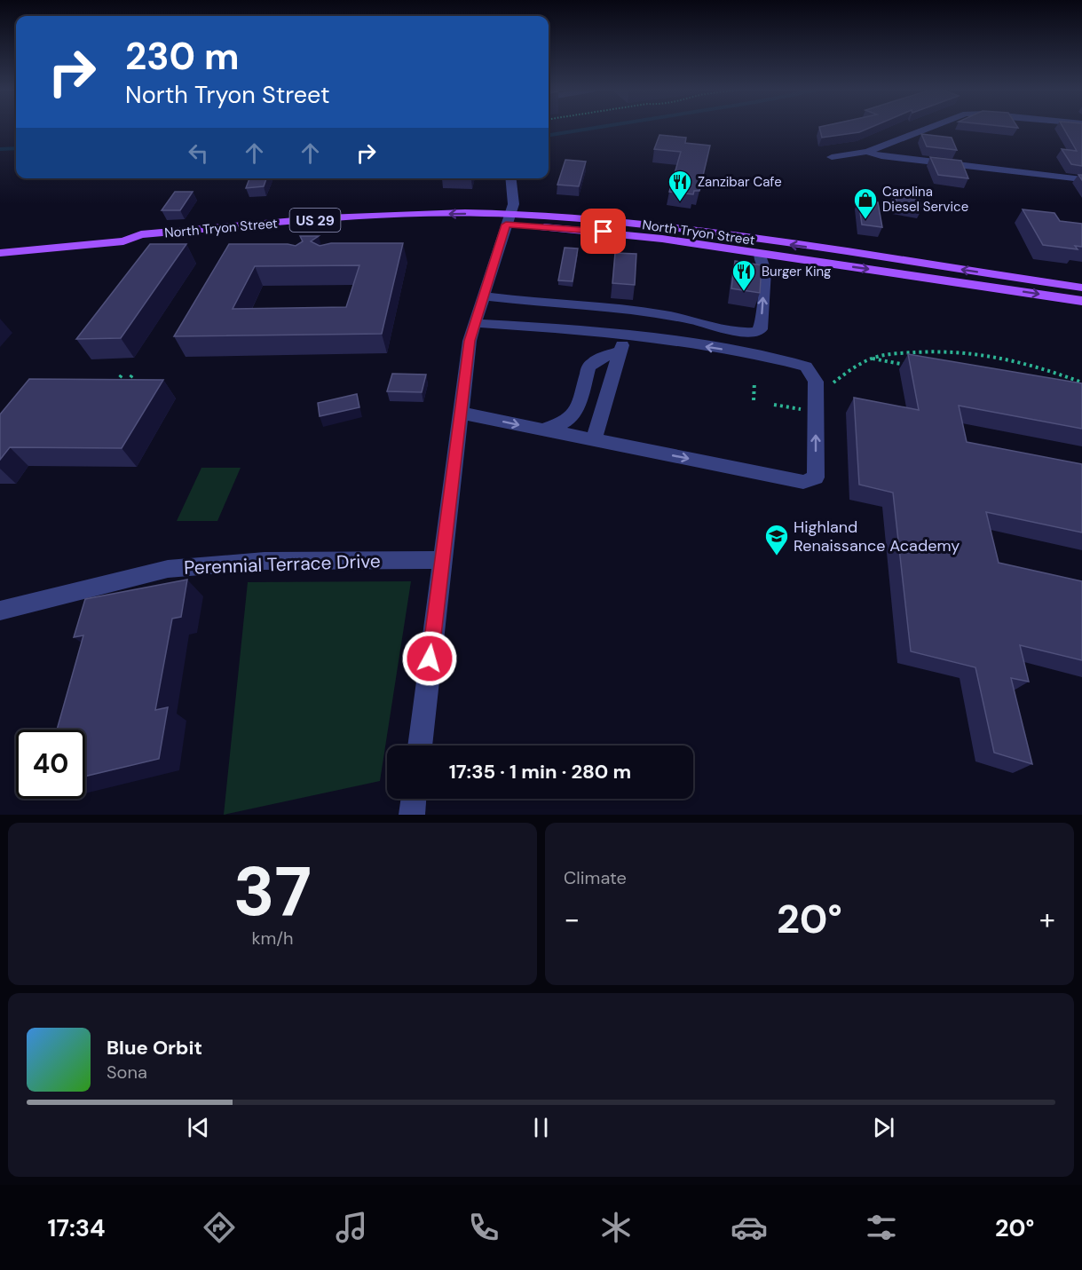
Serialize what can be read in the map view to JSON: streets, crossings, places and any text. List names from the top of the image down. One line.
{"streets":{"main road":["US 29","North Tryon Street"],"street":["Perennial Terrace Drive"]},"places":{"restaurant":["Zanzibar Cafe","Burger King"],"shop":["Carolina Diesel Service"],"school or university":["Highland Renaissance Academy"]},"page":{"turn":["230 m","North Tryon Street"],"limit":"40","trip":"17:35 · 1 min · 280 m","tile":[["37","km/h"],"Climate"],"heat":["−","20°","+"],"song":["Blue Orbit","Sona"],"tabs":["17:34","20°"]}}
